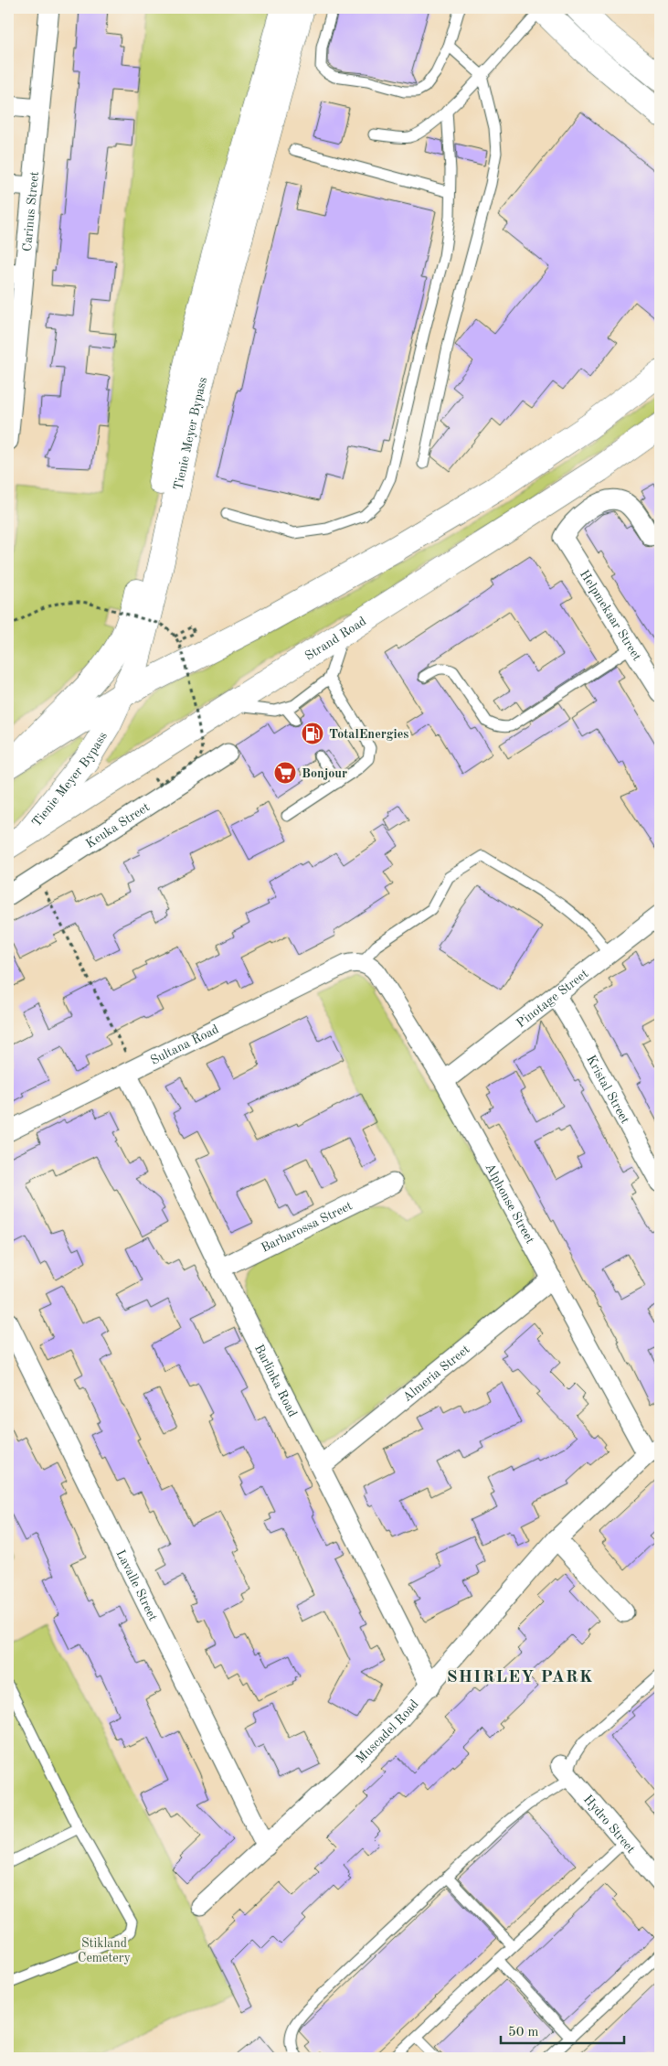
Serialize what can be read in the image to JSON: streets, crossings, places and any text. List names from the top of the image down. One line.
{"streets":{"street":["Carinus Street","Tienie Meyer Bypass","Helpmekaar Street","Strand Road","Keuka Street","Pinotage Street","Sultana Road","Kristal Street","Alphonse Street","Barbarossa Street","Almeria Street","Barlinka Road","Lavalle Street","Muscadel Road","Hydro Street"]},"crossings":[["Tienie Meyer Bypass","Strand Road"],["Pinotage Street","Kristal Street"],["Pinotage Street","Alphonse Street"],["Sultana Road","Alphonse Street"],["Sultana Road","Barlinka Road"],["Alphonse Street","Almeria Street"],["Alphonse Street","Muscadel Road"],["Barbarossa Street","Barlinka Road"],["Almeria Street","Barlinka Road"],["Barlinka Road","Muscadel Road"],["Lavalle Street","Muscadel Road"]],"districts":["SHIRLEY PARK"],"parks":["Stikland Cemetery"],"places":{"fuel station":["TotalEnergies"],"supermarket":["Bonjour"]},"scale_bar":"50 m"}
